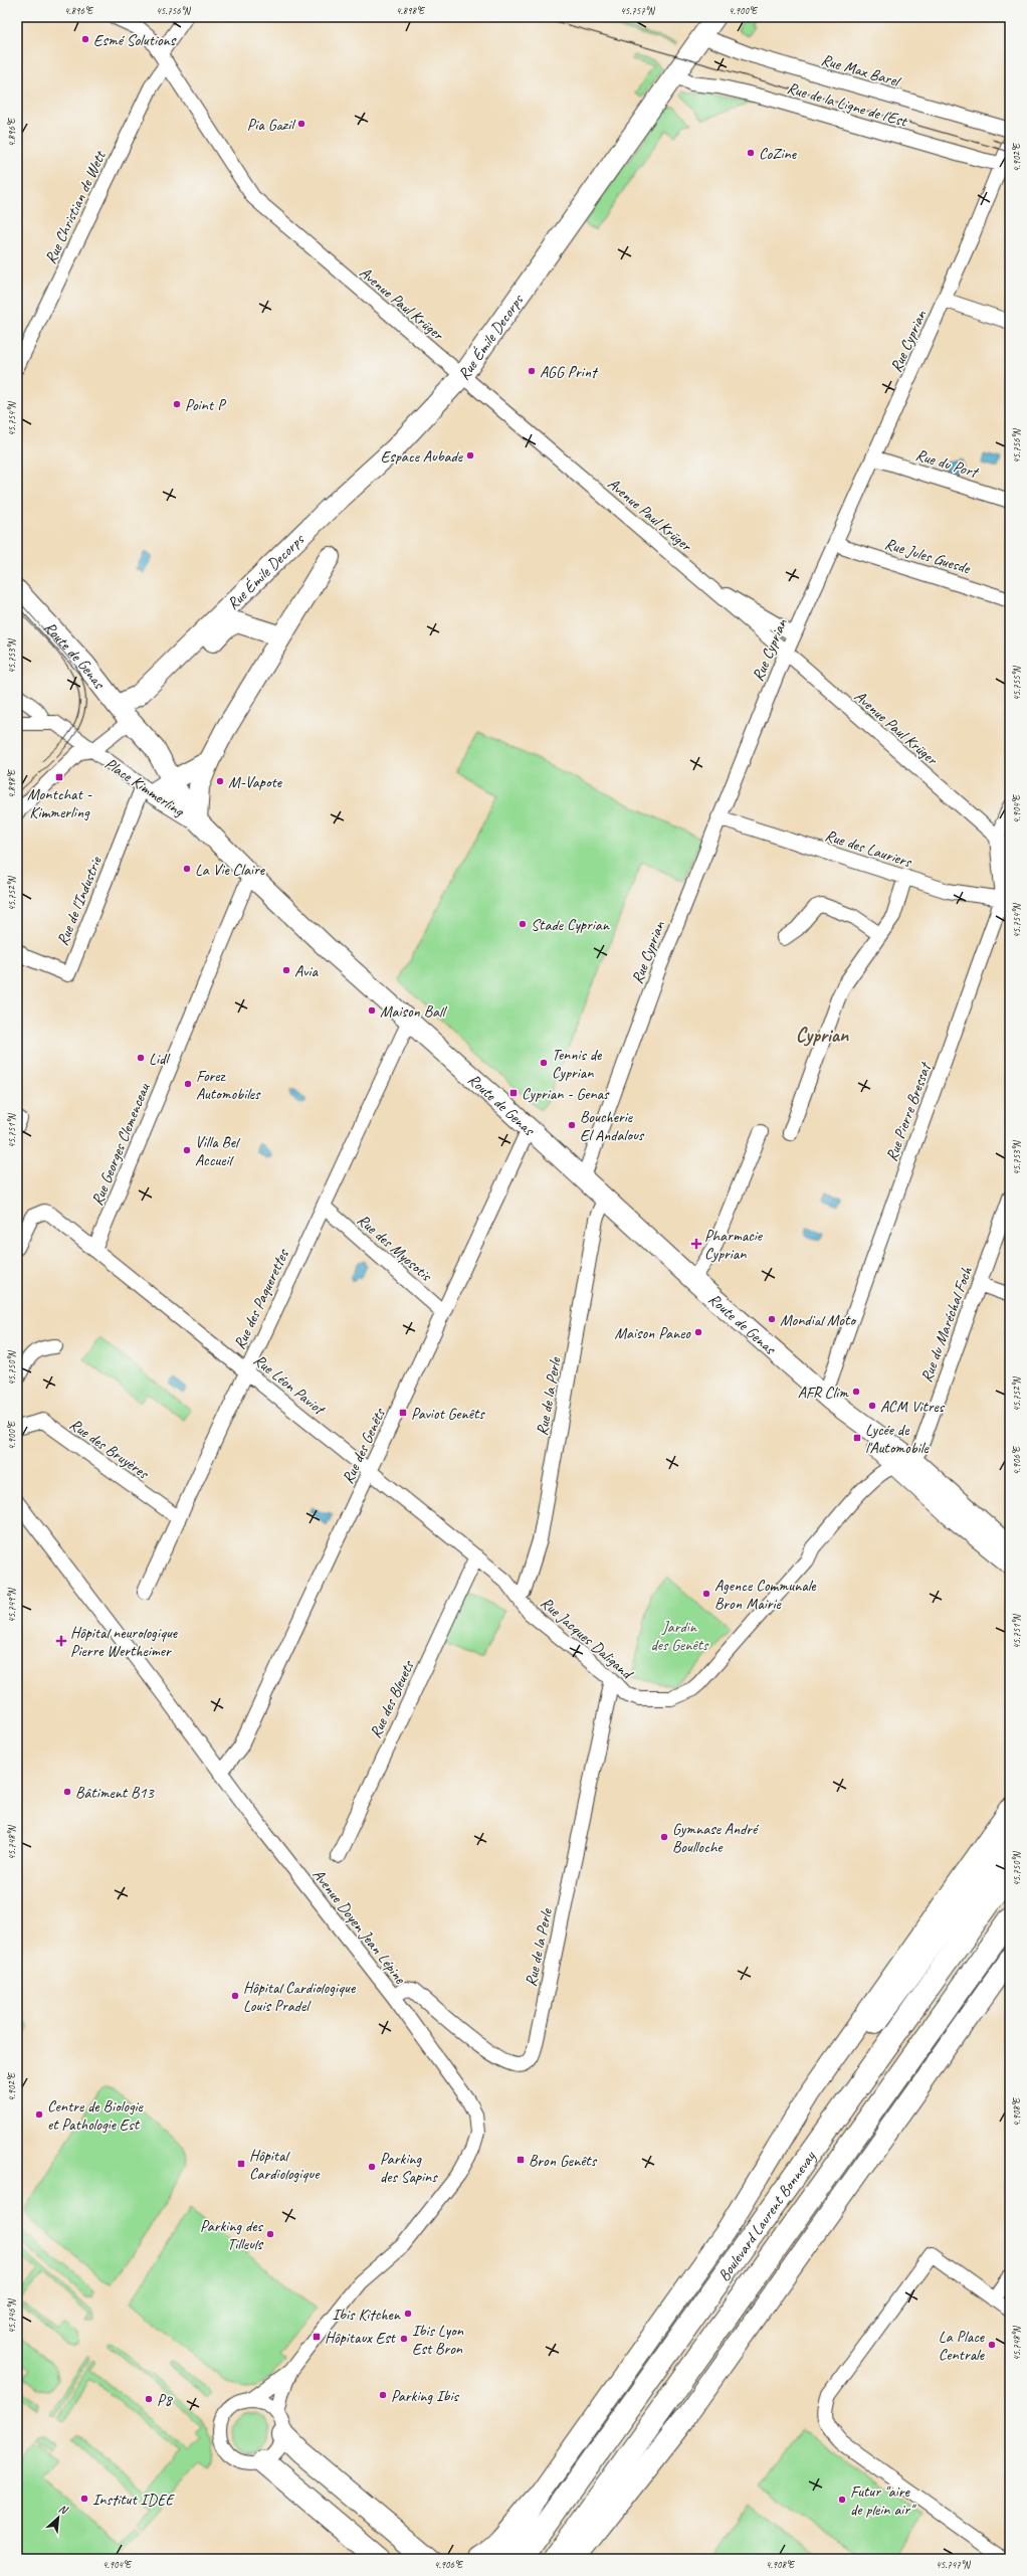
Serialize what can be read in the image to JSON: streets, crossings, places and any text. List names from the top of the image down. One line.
{"streets":{"highway":["Boulevard Laurent Bonnevay"],"main road":["Rue Émile Decorps","Route de Genas","Place Kimmerling"],"street":["Rue Max Barel","Rue de la Ligne de l'Est","Rue Christian de Wett","Avenue Paul Krüger","Rue Cyprian","Rue du Port","Rue Jules Guesde","Rue des Lauriers","Rue de l'Industrie","Rue Pierre Bressat","Rue Georges Clemenceau","Rue des Myosotis","Rue des Paquerettes","Rue du Maréchal Foch","Rue Léon Paviot","Rue de la Perle","Rue des Genêts","Rue des Bruyères","Rue Jacques Daligand","Rue des Bleuets","Avenue Doyen Jean Lépine"]},"crossings":[["Rue Max Barel","Rue Émile Decorps"],["Rue de la Ligne de l'Est","Rue Émile Decorps"],["Rue de la Ligne de l'Est","Rue Cyprian"],["Rue Christian de Wett","Avenue Paul Krüger"],["Avenue Paul Krüger","Rue Émile Decorps"],["Avenue Paul Krüger","Rue Cyprian"],["Avenue Paul Krüger","Rue Pierre Bressat"],["Rue Émile Decorps","Route de Genas"],["Rue Cyprian","Rue du Port"],["Rue Cyprian","Rue Jules Guesde"],["Rue Cyprian","Route de Genas"],["Rue Cyprian","Rue des Lauriers"],["Route de Genas","Place Kimmerling"],["Route de Genas","Rue Pierre Bressat"],["Route de Genas","Rue Georges Clemenceau"],["Route de Genas","Rue des Paquerettes"],["Route de Genas","Rue du Maréchal Foch"],["Route de Genas","Rue de la Perle"],["Route de Genas","Rue des Genêts"],["Route de Genas","Rue Jacques Daligand"],["Place Kimmerling","Rue de l'Industrie"],["Rue des Lauriers","Rue Pierre Bressat"],["Rue Georges Clemenceau","Rue Léon Paviot"],["Rue des Myosotis","Rue des Paquerettes"],["Rue des Myosotis","Rue des Genêts"],["Rue des Paquerettes","Rue Léon Paviot"],["Rue des Paquerettes","Rue des Bruyères"],["Rue du Maréchal Foch","Rue Jacques Daligand"],["Rue Léon Paviot","Rue de la Perle"],["Rue Léon Paviot","Rue des Genêts"],["Rue Léon Paviot","Rue Jacques Daligand"],["Rue Léon Paviot","Rue des Bleuets"],["Rue de la Perle","Rue Jacques Daligand"],["Rue de la Perle","Avenue Doyen Jean Lépine"],["Rue des Genêts","Avenue Doyen Jean Lépine"]],"districts":["Cyprian"],"parks":["Jardin des Genêts"],"places":{"other":["Esmé Solutions","Pia Gazil","CoZine","AGG Print","Point P","Espace Aubade","M-Vapote","La Vie Claire","Stade Cyprian","Avia","Maison Ball","Lidl","Tennis de Cyprian","Forez Automobiles","Boucherie El Andalous","Villa Bel Accueil","Mondial Moto","Maison Paneo","AFR Clim","ACM Vitres","Agence Communale Bron Mairie","Bâtiment B13","Gymnase André Boulloche","Hôpital Cardiologique Louis Pradel","Centre de Biologie et Pathologie Est","Parking des Sapins","Parking des Tilleuls","Ibis Kitchen","Ibis Lyon Est Bron","La Place Centrale","Parking Ibis","P8","Institut IDEE","Futur \"aire de plein air\""],"transit":["Montchat - Kimmerling","Cyprian - Genas","Paviot Genêts","Lycée de l'Automobile","Bron Genêts","Hôpital Cardiologique","Hôpitaux Est"],"health":["Pharmacie Cyprian","Hôpital neurologique Pierre Wertheimer"]},"north":"top right","coordinates":["4.896°E","45.756°N","4.898°E","45.757°N","4.900°E","4.902°E","45.754°N","45.753°N","45.755°N","4.904°E","45.752°N","45.751°N","45.750°N","4.906°E","45.749°N","45.748°N","4.908°E","45.746°N","45.747°N"]}
